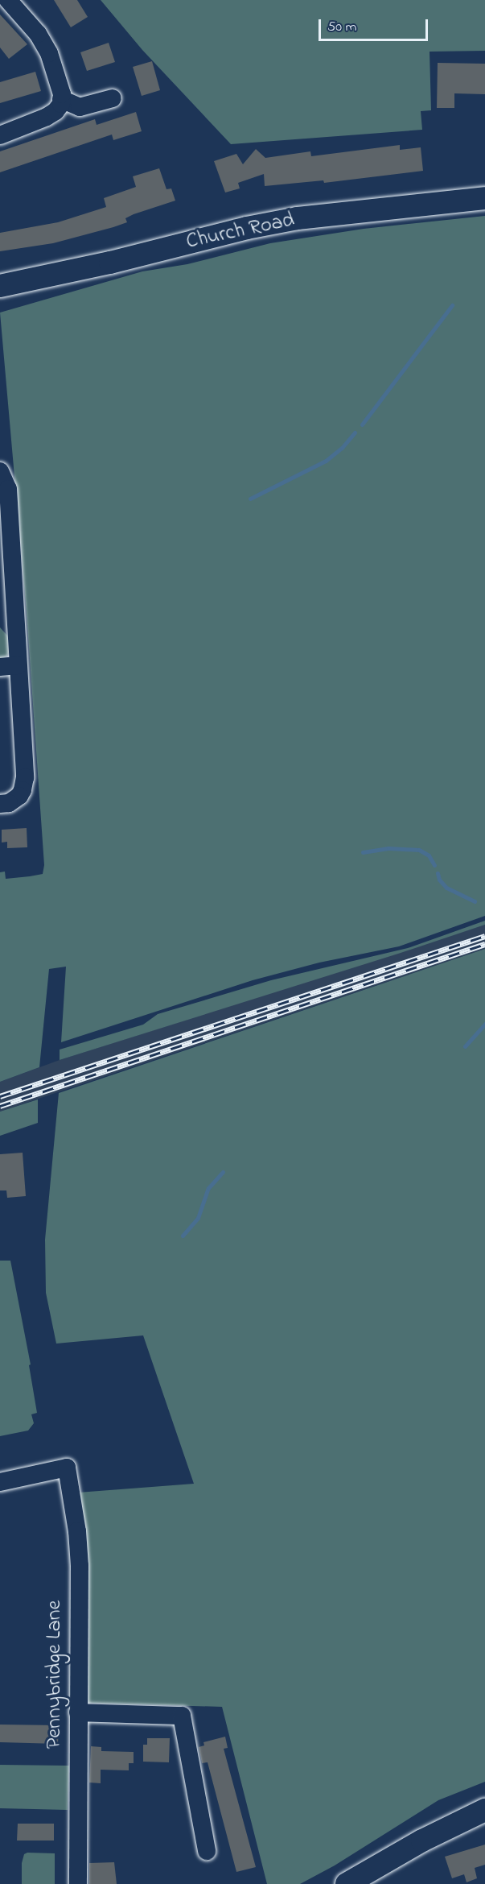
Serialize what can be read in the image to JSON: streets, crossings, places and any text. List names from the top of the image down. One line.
{"streets":{"main road":["Church Road"],"street":["Pennybridge Lane"]},"scale_bar":"50 m"}
